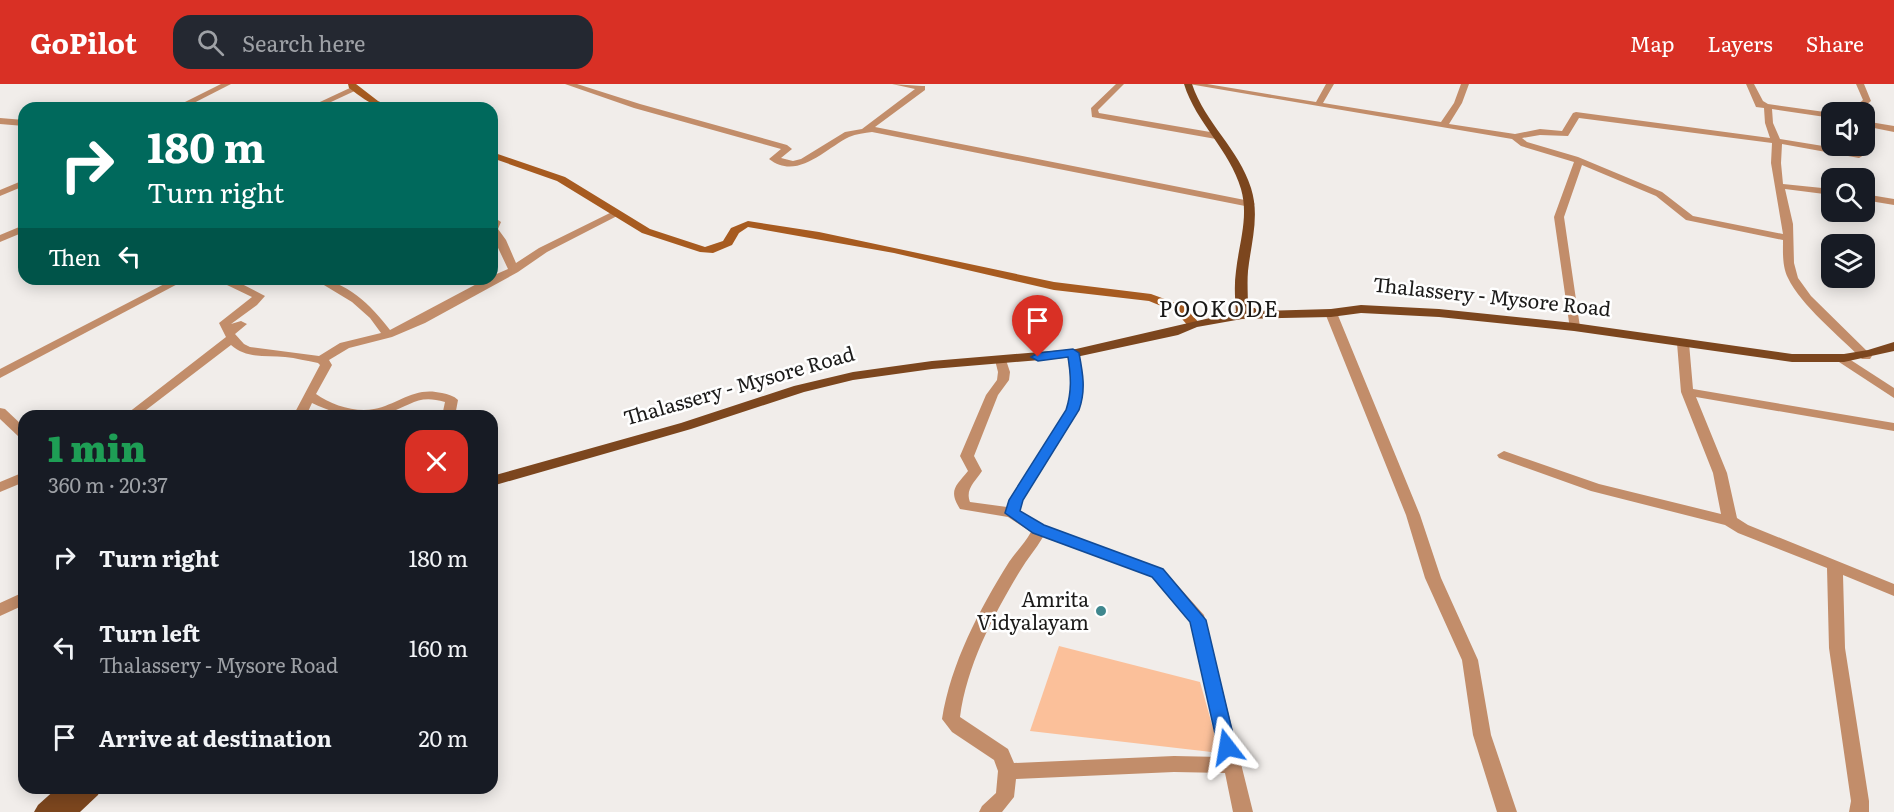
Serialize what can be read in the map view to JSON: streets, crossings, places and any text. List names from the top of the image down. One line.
{"streets":{"main road":["Thalassery - Mysore Road"]},"districts":["POOKODE"],"places":["Amrita Vidyalayam"],"page":{"header":"GoPilot","search":"Search here","nav":["Map","Layers","Share"],"turn":["180 m","Turn right"],"then":"Then","heading":["1 min","360 m · 20:37"],"list":[{"name":"Turn right","value":"180 m"},{"name":"Turn left","note":"Thalassery - Mysore Road","value":"160 m"},{"name":"Arrive at destination","value":"20 m"}]}}
